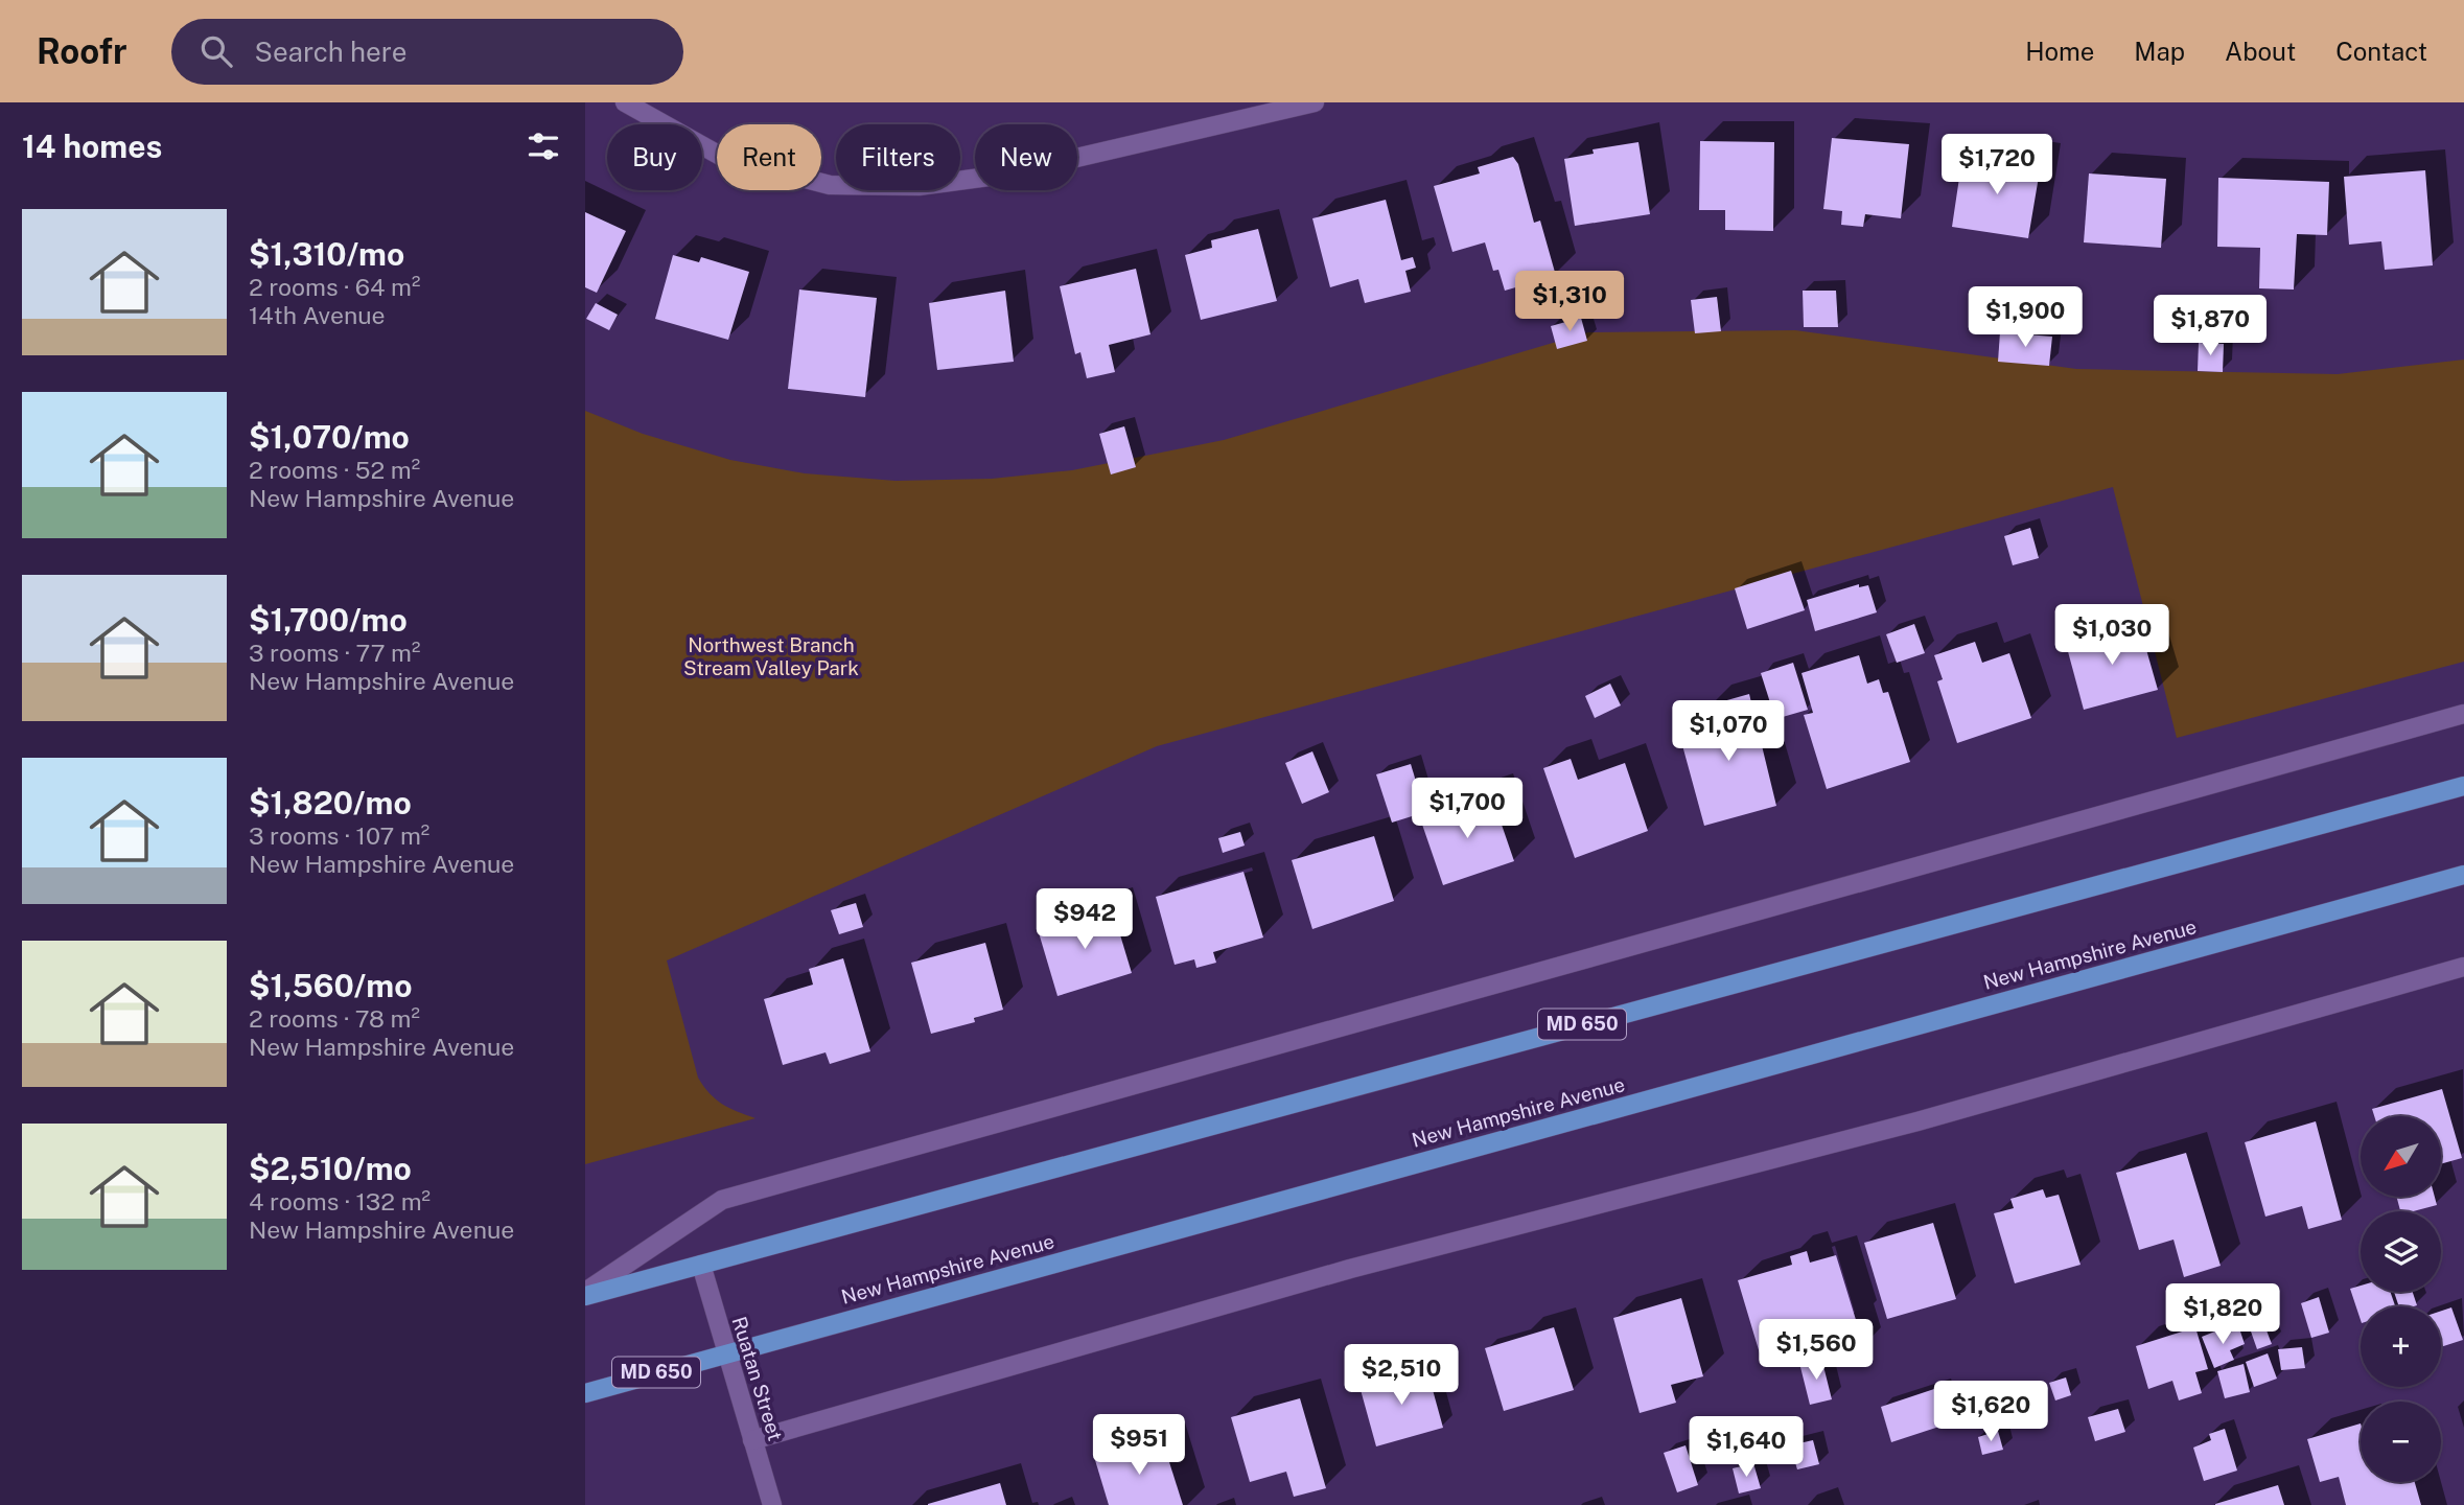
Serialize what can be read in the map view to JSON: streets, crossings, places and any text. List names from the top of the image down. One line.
{"streets":{"main road":["New Hampshire Avenue","MD 650"],"street":["Ruatan Street"]},"crossings":[["New Hampshire Avenue","Ruatan Street"],["MD 650","Ruatan Street"]],"parks":["Northwest Branch Stream Valley Park"],"north":"bottom left","page":{"header":"Roofr","search":"Search here","nav":["Home","Map","About","Contact"],"heading":"14 homes","chip":["Buy","Rent","Filters","New"],"price":["$1,720","$1,310","$1,900","$1,870","$1,030","$1,070","$1,700","$942","$1,820","$1,560","$2,510","$1,620","$951","$1,640"],"list":[{"name":"$1,310/mo","note":"2 rooms · 64 m² · 14th Avenue"},{"name":"$1,070/mo","note":"2 rooms · 52 m² · New Hampshire Avenue"},{"name":"$1,700/mo","note":"3 rooms · 77 m² · New Hampshire Avenue"},{"name":"$1,820/mo","note":"3 rooms · 107 m² · New Hampshire Avenue"},{"name":"$1,560/mo","note":"2 rooms · 78 m² · New Hampshire Avenue"},{"name":"$2,510/mo","note":"4 rooms · 132 m² · New Hampshire Avenue"}],"map_buttons":["+","−"]}}
